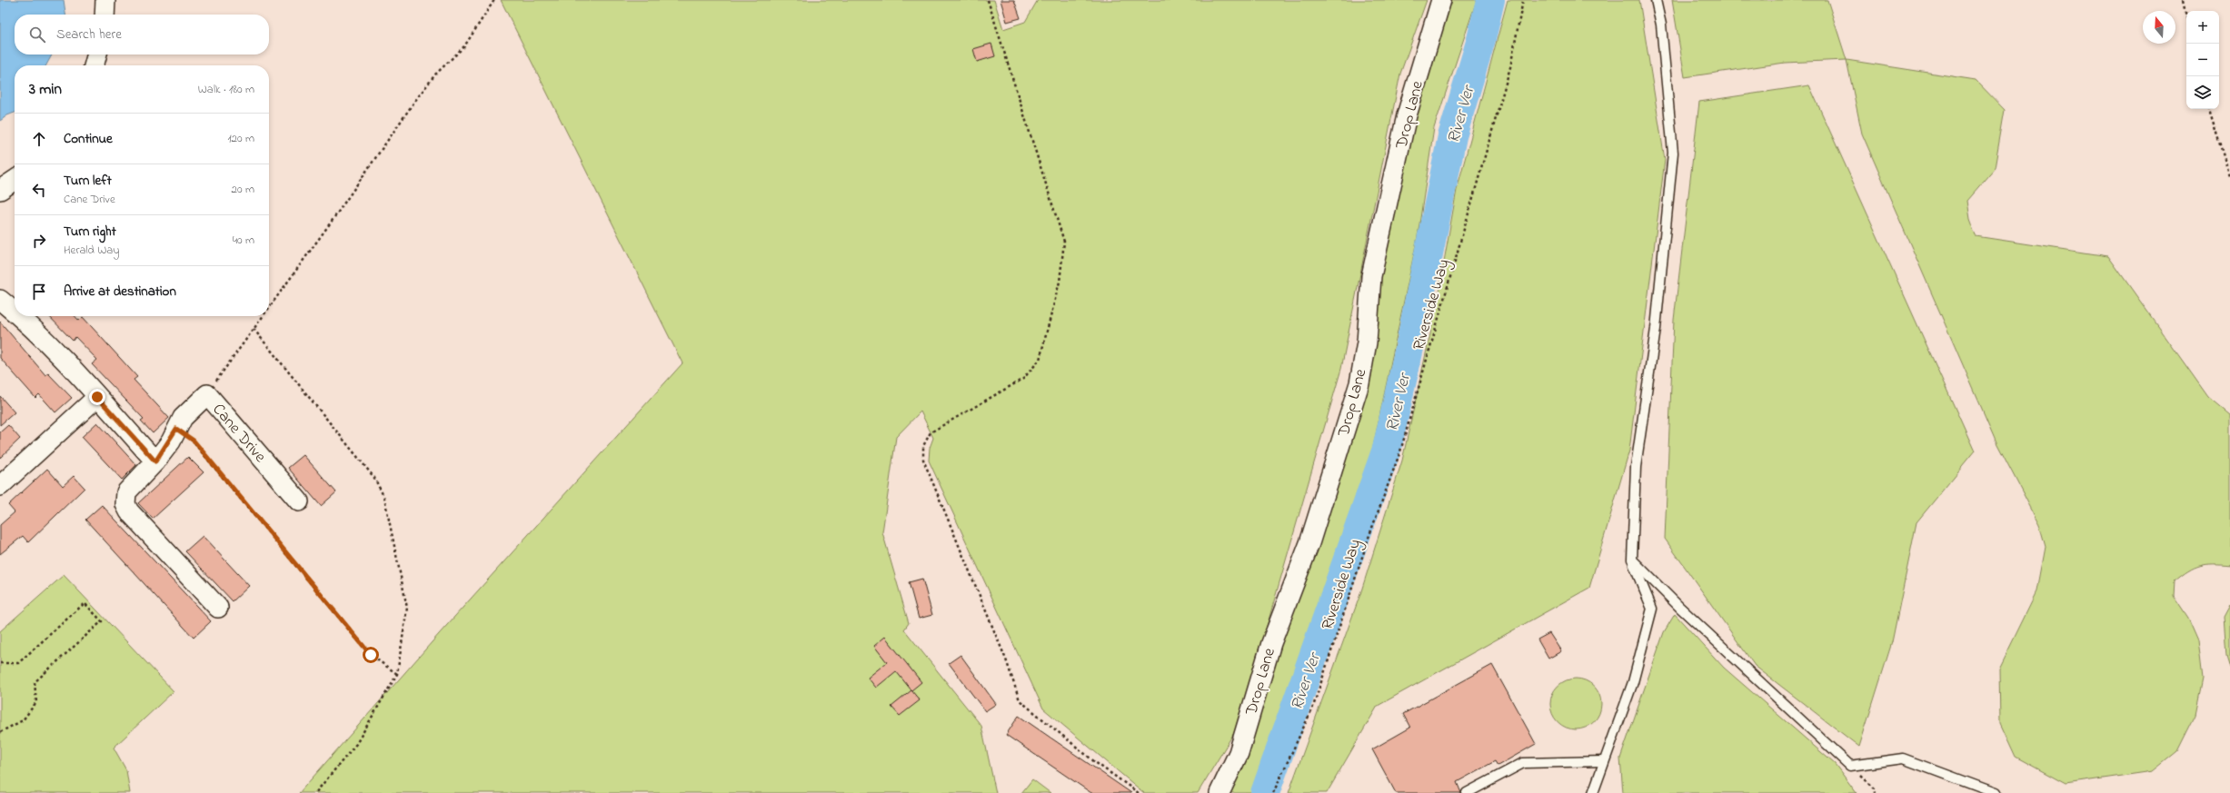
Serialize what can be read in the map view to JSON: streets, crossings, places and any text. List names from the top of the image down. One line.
{"streets":{"street":["Drop Lane","Cane Drive"],"path":["Riverside Way"]},"water":["River Ver"],"north":"top","page":{"map_buttons":["+","−"],"search":"Search here","heading":["3 min","Walk · 180 m"],"list":[["Continue","120 m"],["Turn left","Cane Drive","20 m"],["Turn right","Herald Way","40 m"],"Arrive at destination"]}}
